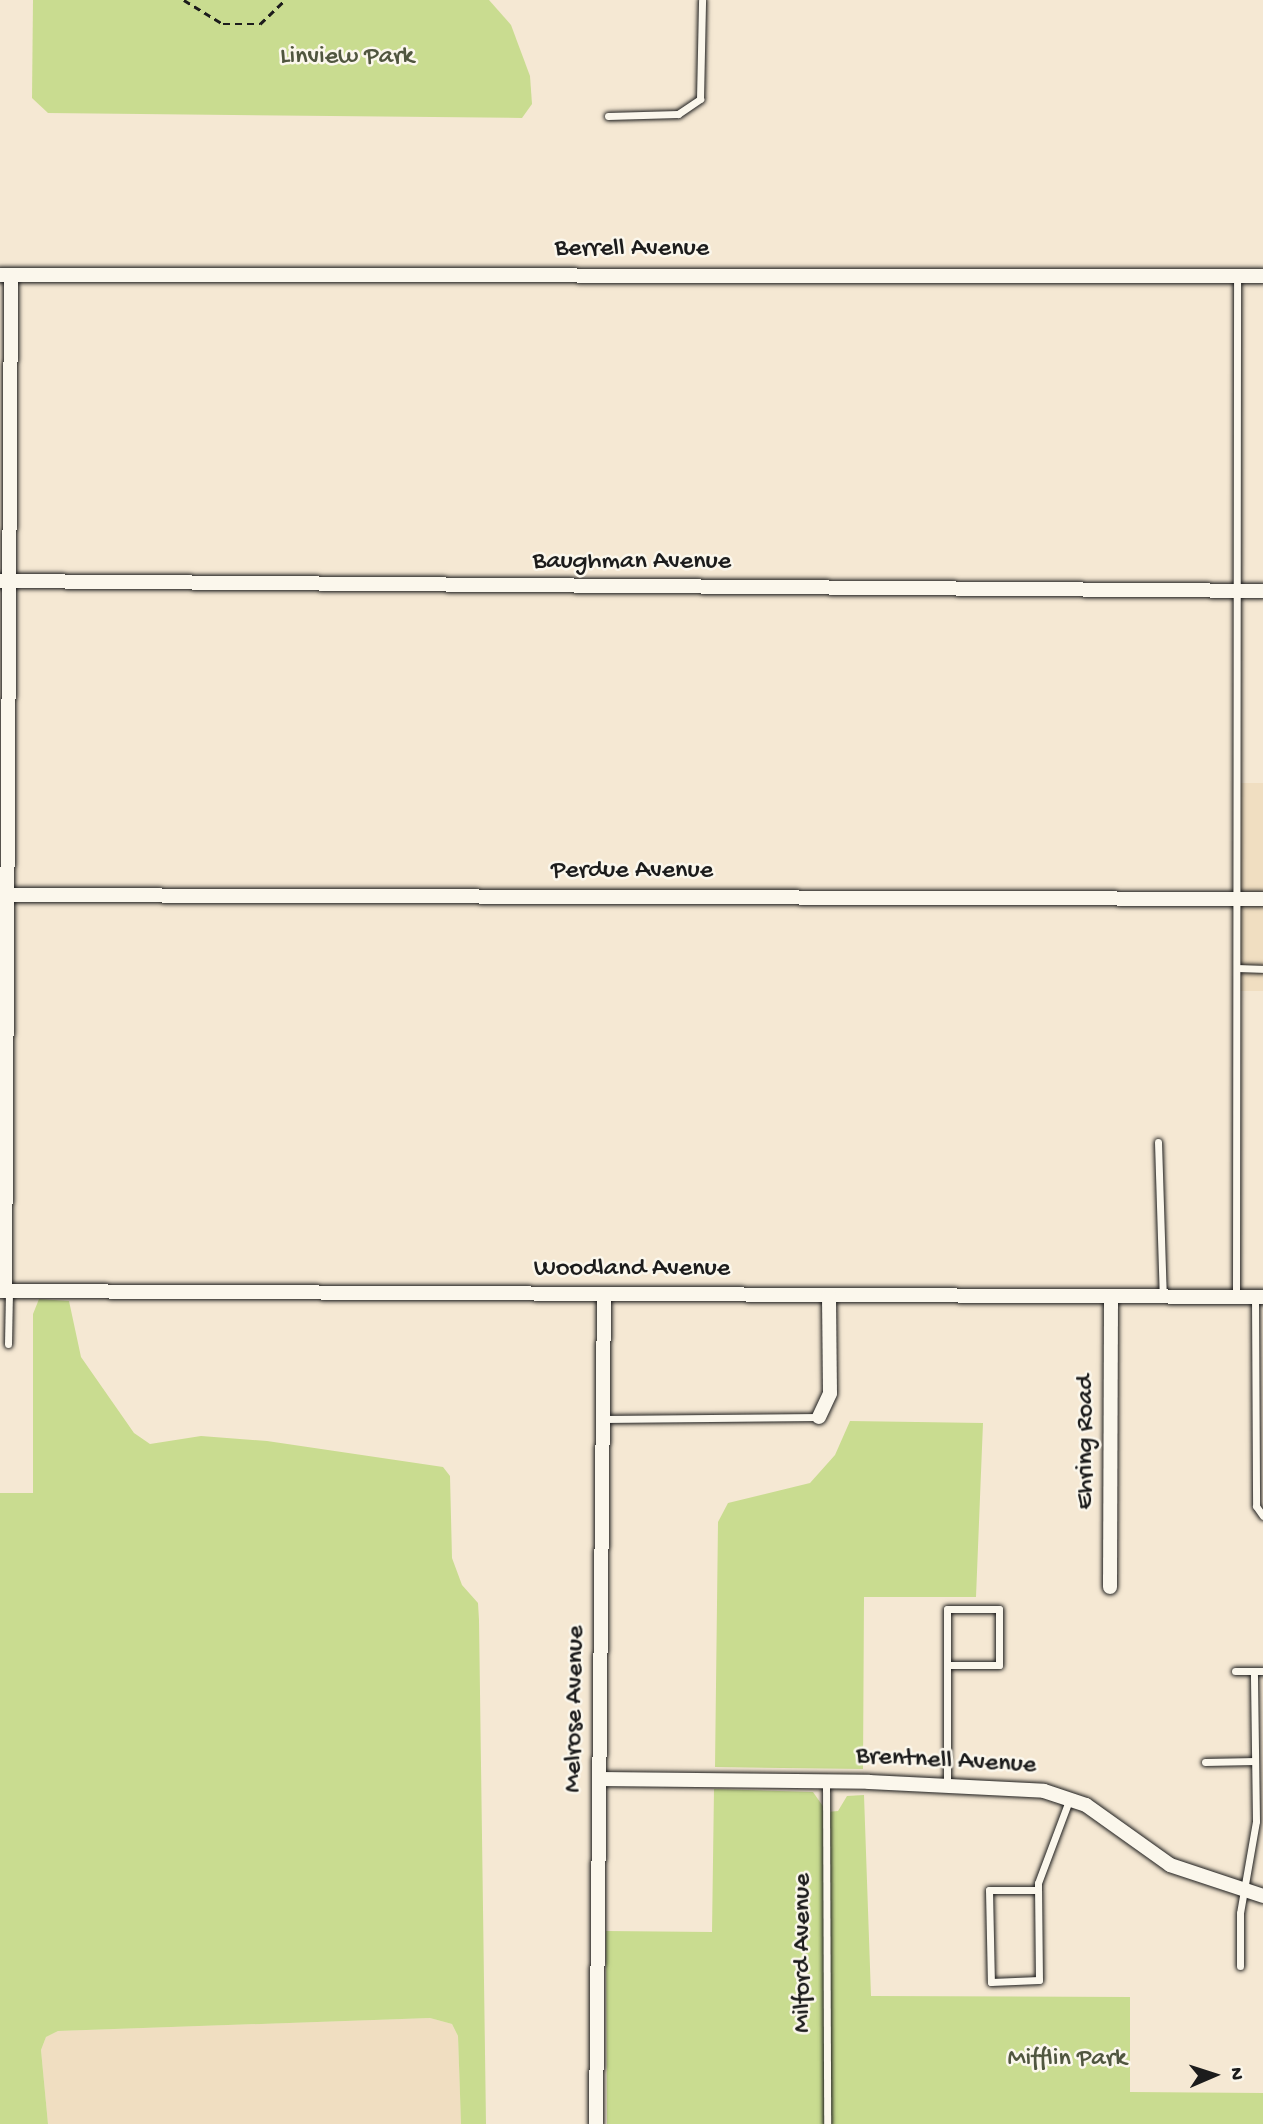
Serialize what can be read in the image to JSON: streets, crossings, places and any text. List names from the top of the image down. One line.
{"streets":{"street":["Berrell Avenue","Baughman Avenue","Perdue Avenue","Woodland Avenue","Ehring Road","Melrose Avenue","Brentnell Avenue"],"lane":["Milford Avenue"]},"crossings":[["Woodland Avenue","Ehring Road"],["Woodland Avenue","Melrose Avenue"],["Melrose Avenue","Brentnell Avenue"],["Brentnell Avenue","Milford Avenue"]],"parks":["Linview Park","Mifflin Park"],"north":"right"}
